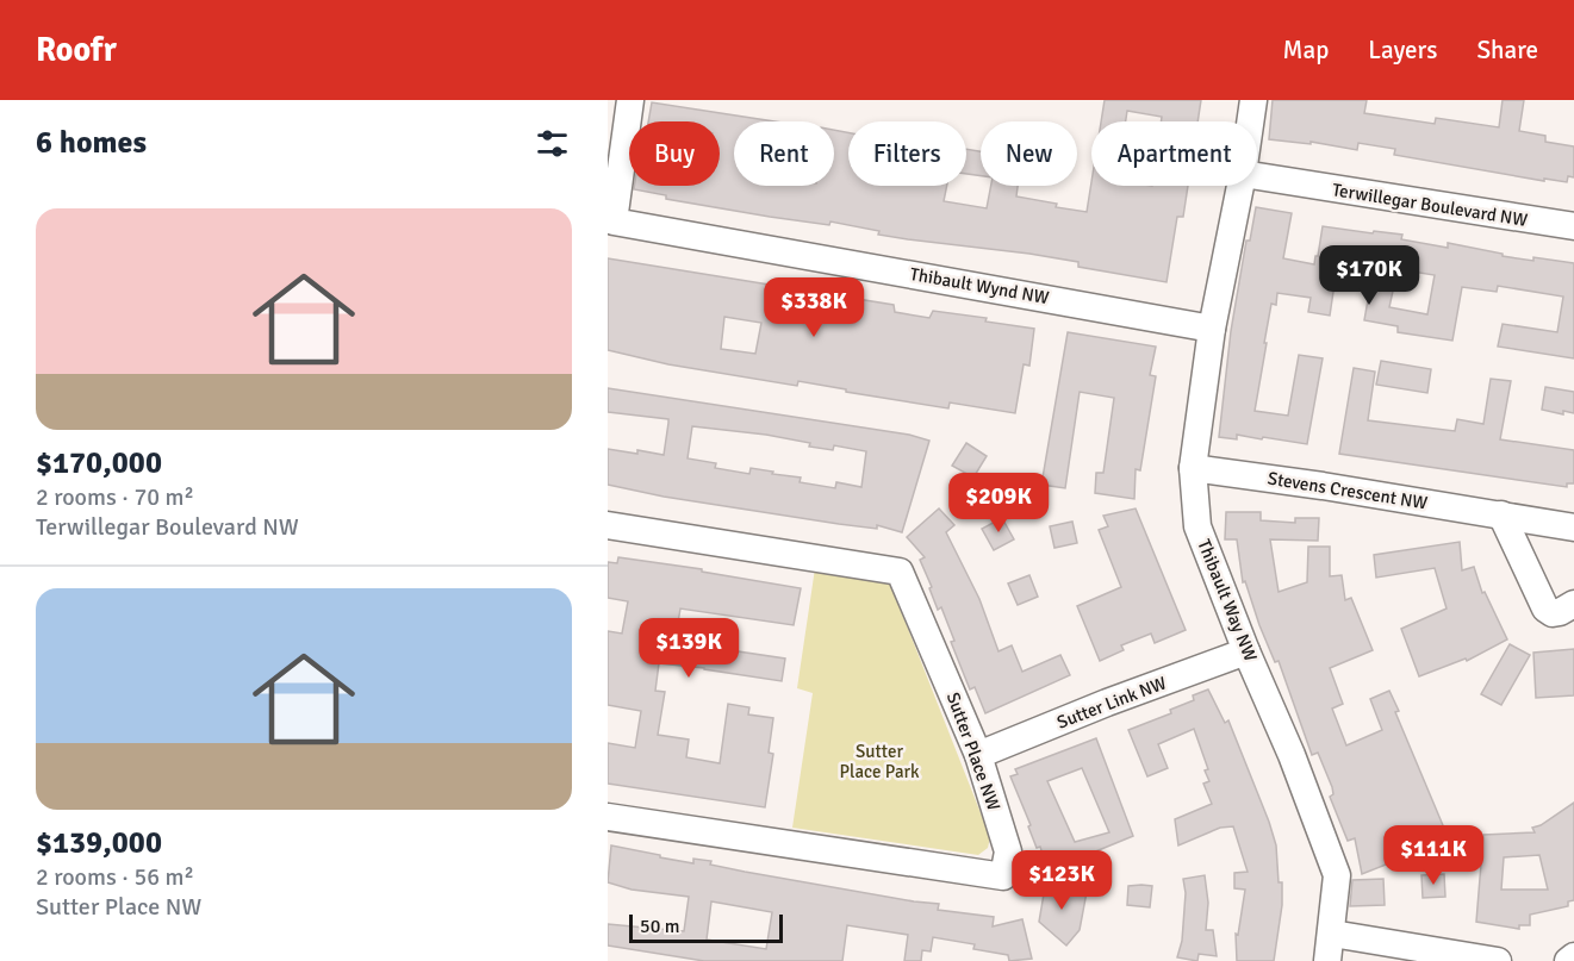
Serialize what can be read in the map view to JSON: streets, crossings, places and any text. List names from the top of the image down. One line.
{"streets":{"street":["Terwillegar Boulevard NW","Thibault Wynd NW","Stevens Crescent NW","Thibault Way NW","Sutter Link NW","Sutter Place NW"]},"crossings":[["Thibault Wynd NW","Thibault Way NW"],["Stevens Crescent NW","Thibault Way NW"],["Thibault Way NW","Sutter Link NW"],["Sutter Link NW","Sutter Place NW"]],"parks":["Sutter Place Park"],"scale_bar":"50 m","page":{"header":"Roofr","nav":["Map","Layers","Share"],"heading":"6 homes","chip":["Buy","Rent","Filters","New","Apartment"],"list":[{"name":"$170,000","note":"2 rooms · 70 m² · Terwillegar Boulevard NW"},{"name":"$139,000","note":"2 rooms · 56 m² · Sutter Place NW"}],"price":["$170K","$338K","$209K","$139K","$111K","$123K"],"scale":"50 m"}}
